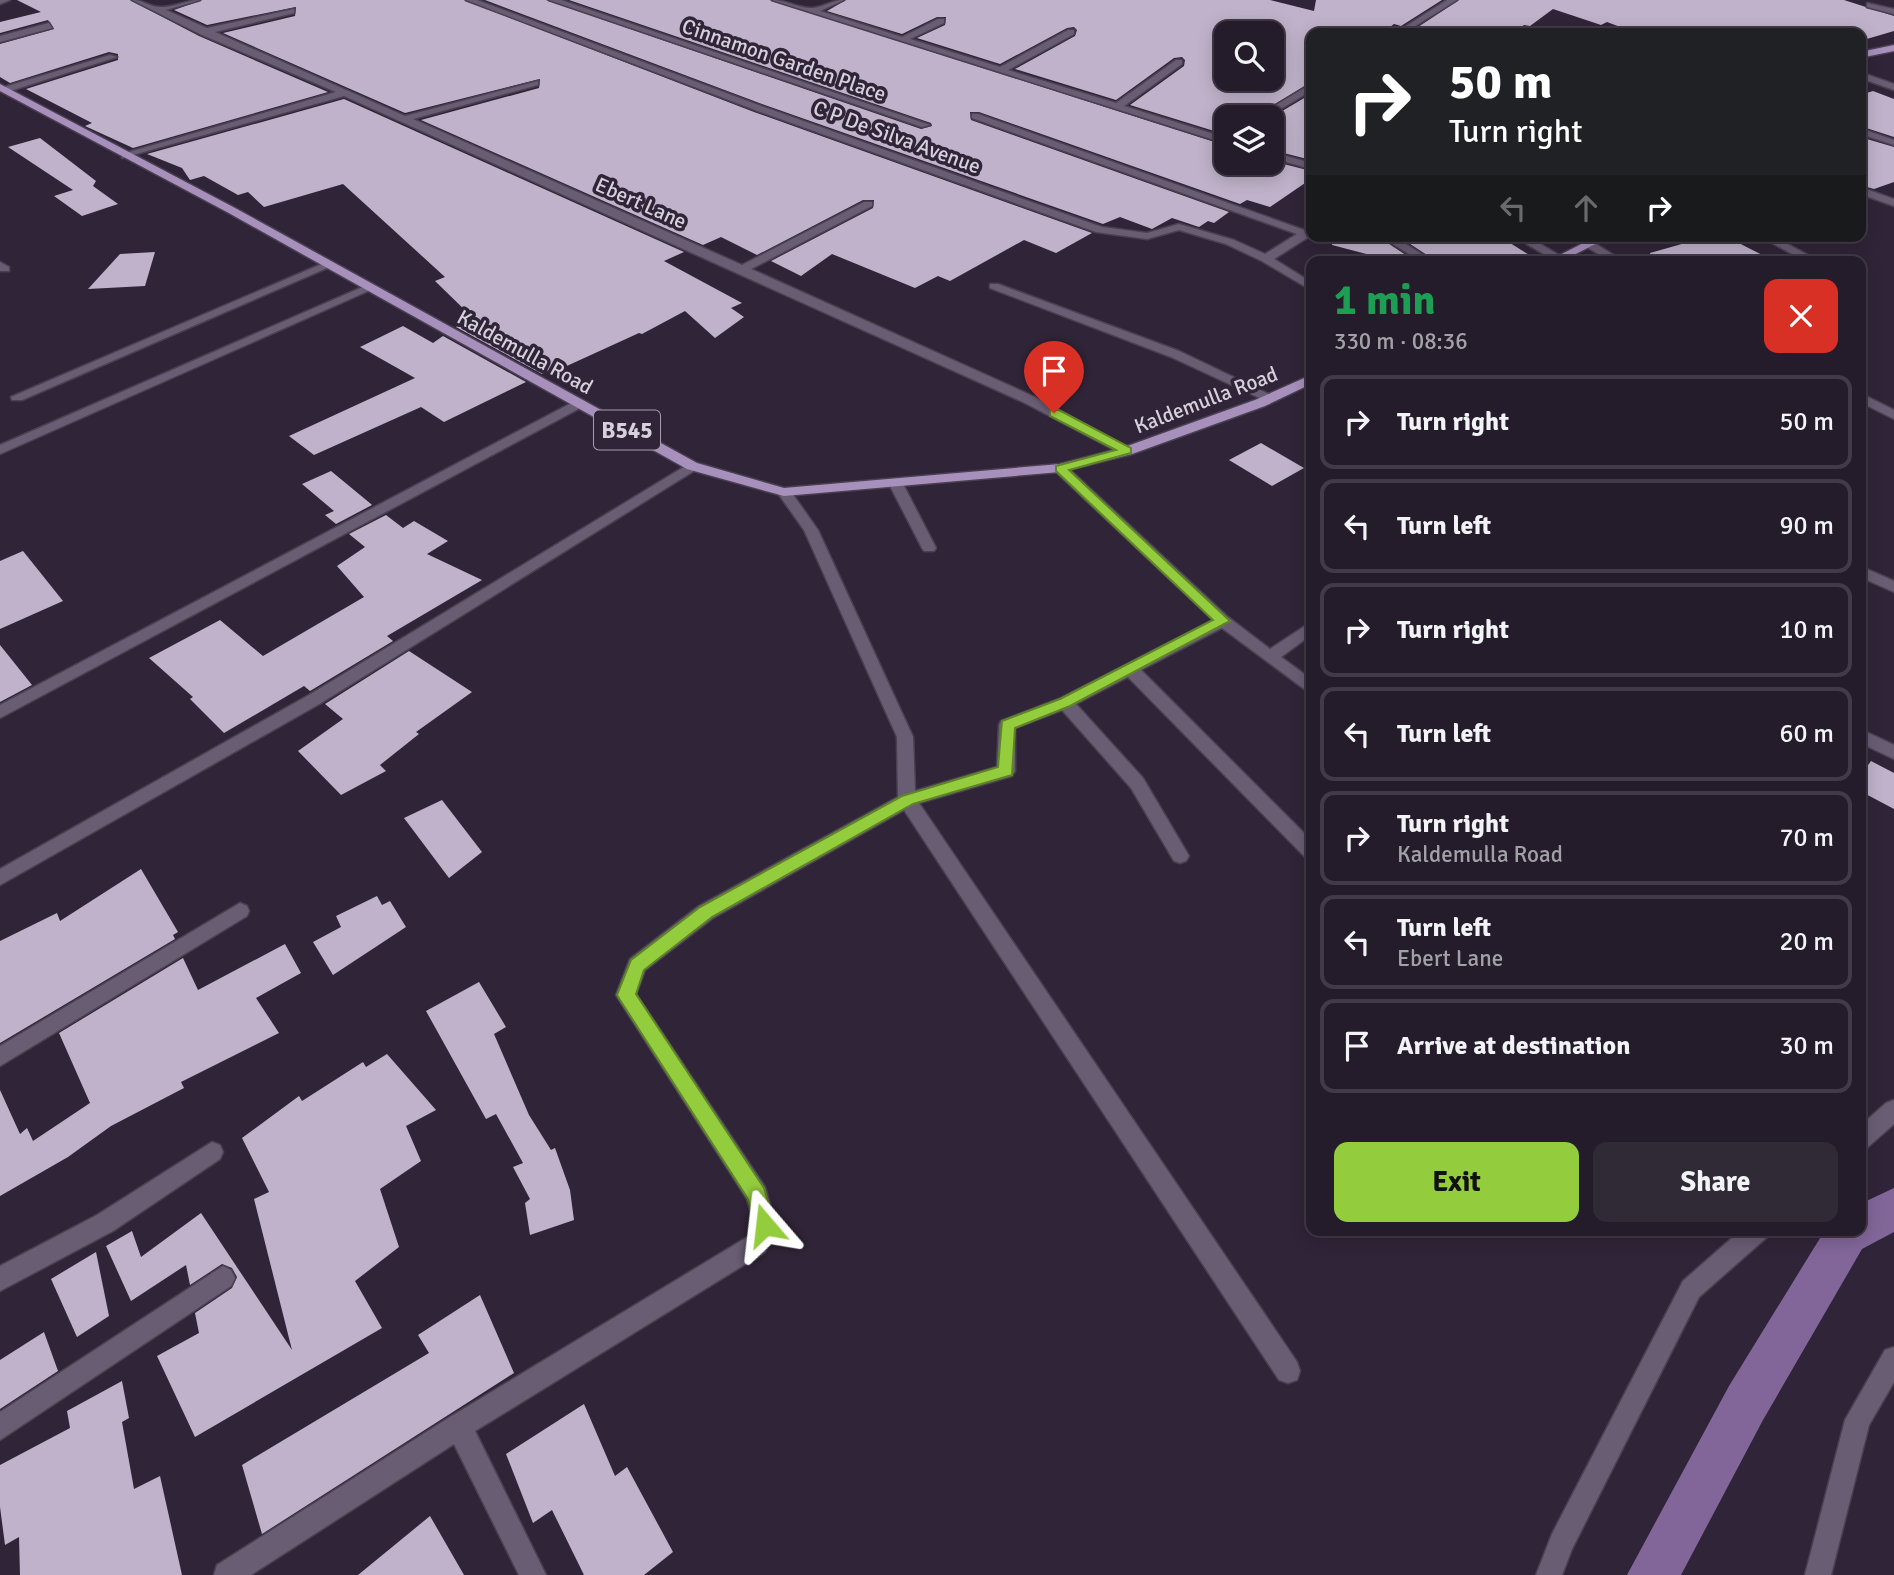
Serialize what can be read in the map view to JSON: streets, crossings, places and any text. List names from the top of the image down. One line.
{"streets":{"main road":["Kaldemulla Road","B545"],"street":["Cinnamon Garden Place","C P De Silva Avenue","Ebert Lane"]},"crossings":[["Ebert Lane","Kaldemulla Road"]],"page":{"turn":["50 m","Turn right"],"heading":["1 min","330 m · 08:36"],"list":[{"name":"Turn right","value":"50 m"},{"name":"Turn left","value":"90 m"},{"name":"Turn right","value":"10 m"},{"name":"Turn left","value":"60 m"},{"name":"Turn right","note":"Kaldemulla Road","value":"70 m"},{"name":"Turn left","note":"Ebert Lane","value":"20 m"},{"name":"Arrive at destination","value":"30 m"}],"buttons":["Exit","Share"]}}
